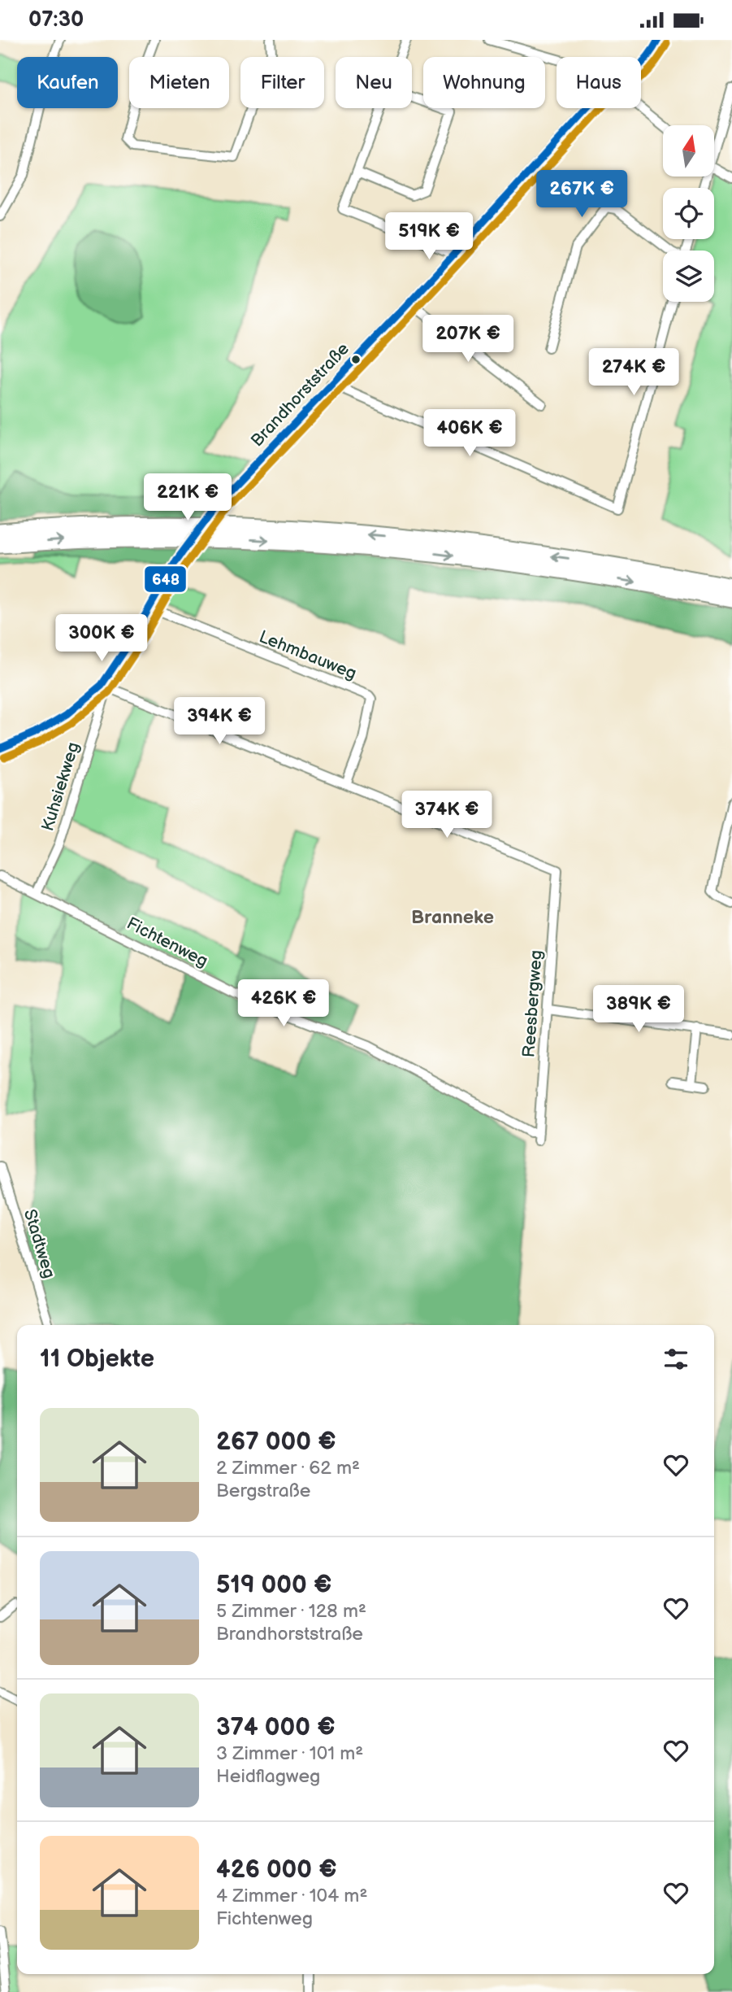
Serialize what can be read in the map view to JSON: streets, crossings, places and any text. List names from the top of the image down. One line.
{"streets":{"street":["Brandhorststraße","Lehmbauweg","Kuhsiekweg","Fichtenweg","Reesbergweg","Stadtweg"]},"crossings":[["Brandhorststraße","Lehmbauweg"],["Brandhorststraße","Kuhsiekweg"],["Lehmbauweg","Reesbergweg"],["Kuhsiekweg","Fichtenweg"],["Fichtenweg","Reesbergweg"]],"districts":["Branneke"],"lines":["transit line 648"],"north":"top","page":{"status":"07:30","chip":["Kaufen","Mieten","Filter","Neu","Wohnung","Haus"],"price":["267K €","519K €","207K €","274K €","406K €","221K €","300K €","394K €","374K €","426K €","389K €"],"heading":"11 Objekte","list":[{"name":"267 000 €","note":"2 Zimmer · 62 m² · Bergstraße"},{"name":"519 000 €","note":"5 Zimmer · 128 m² · Brandhorststraße"},{"name":"374 000 €","note":"3 Zimmer · 101 m² · Heidflagweg"},{"name":"426 000 €","note":"4 Zimmer · 104 m² · Fichtenweg"}]}}
